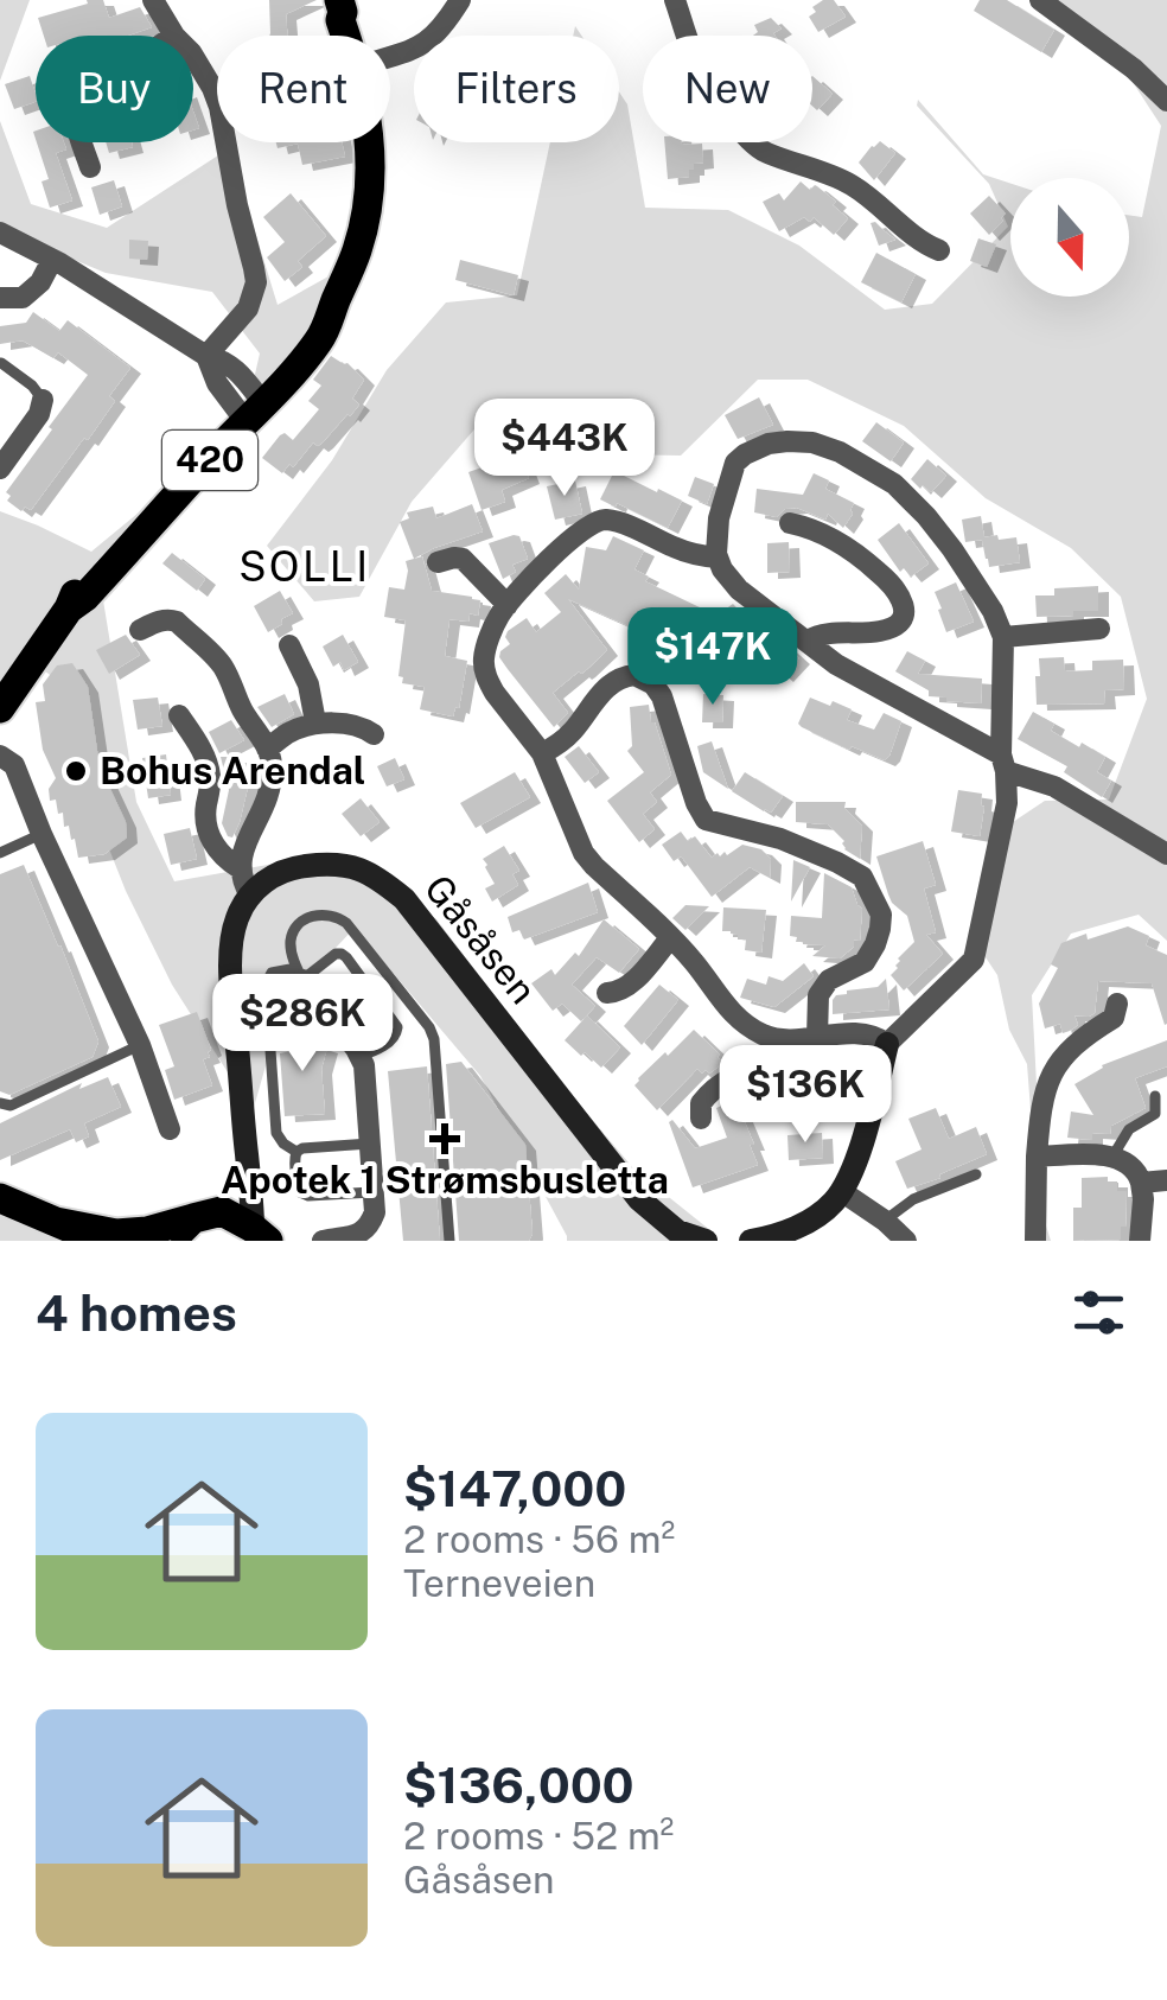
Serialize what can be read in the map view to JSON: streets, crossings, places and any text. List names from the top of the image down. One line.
{"streets":{"main road":["420"],"street":["Gåsåsen"]},"districts":["SOLLI"],"places":{"other":["Bohus Arendal"],"health":["Apotek 1 Strømsbusletta"]},"north":"bottom","page":{"chip":["Buy","Rent","Filters","New"],"price":["$443K","$147K","$286K","$136K"],"heading":"4 homes","list":[{"name":"$147,000","note":"2 rooms · 56 m² · Terneveien"},{"name":"$136,000","note":"2 rooms · 52 m² · Gåsåsen"}]}}
